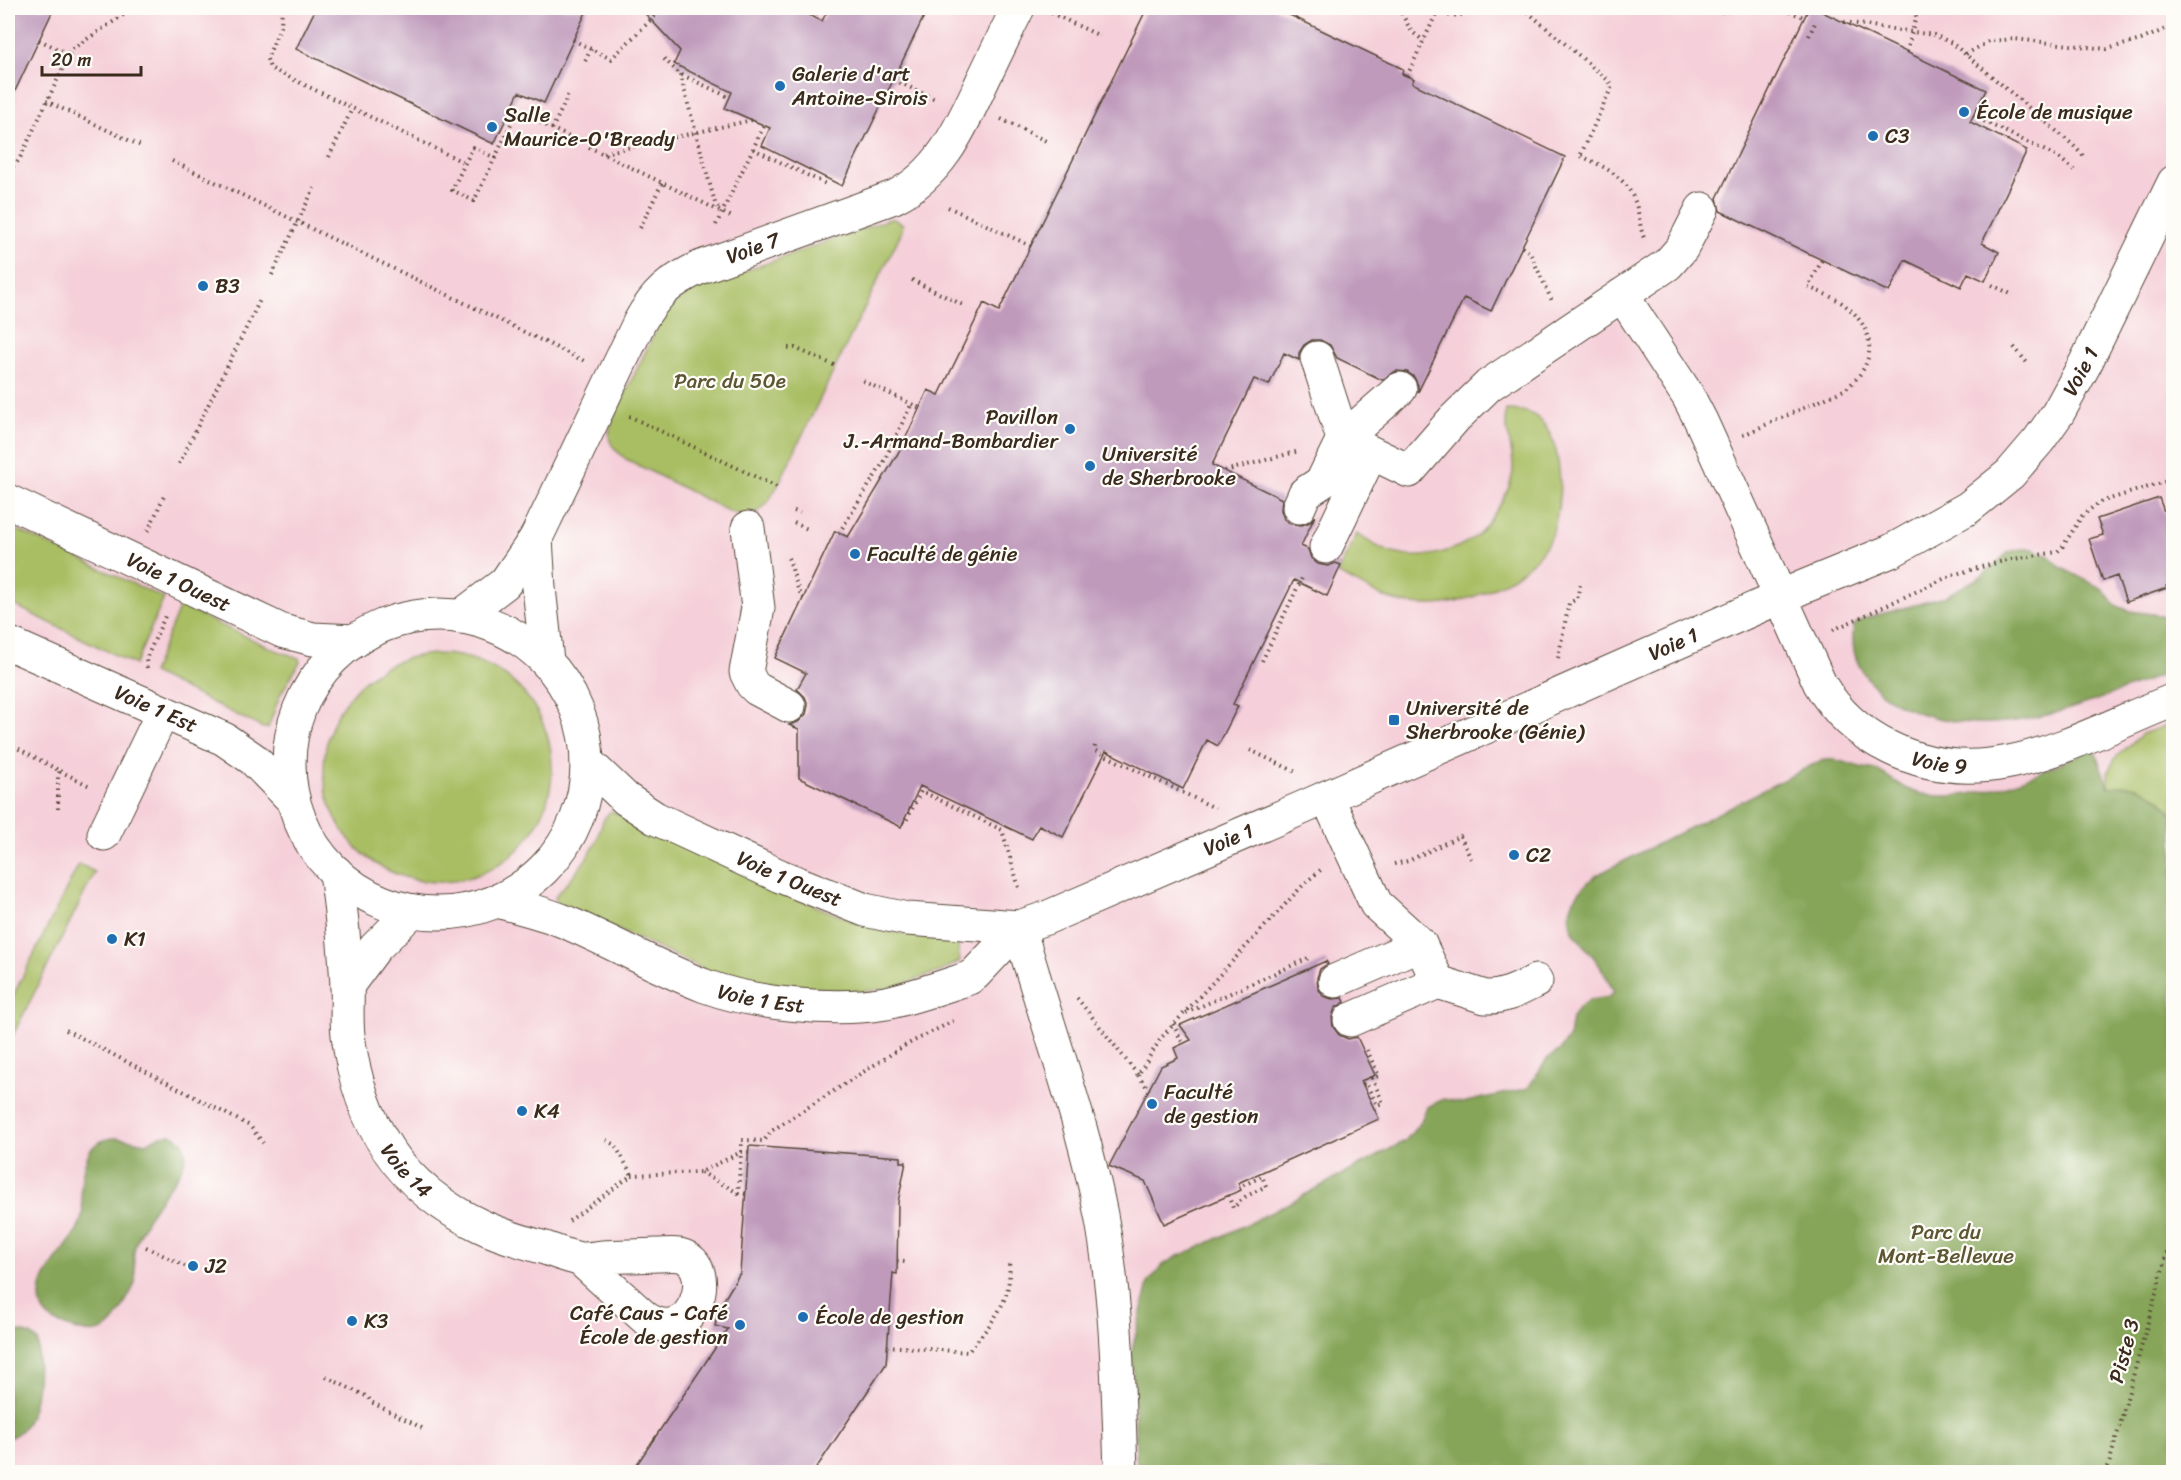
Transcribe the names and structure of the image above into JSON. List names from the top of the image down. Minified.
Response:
{"streets":{"lane":["Voie 7","Voie 1","Voie 1 Ouest","Voie 1 Est","Voie 9","Voie 14"],"path":["Piste 3"]},"crossings":[["Voie 1","Voie 1 Ouest"],["Voie 1","Voie 1 Est"],["Voie 1","Voie 9"],["Voie 1 Ouest","Voie 1 Est"]],"parks":["Parc du 50e","Parc du Mont-Bellevue"],"places":{"other":["Galerie d'art Antoine-Sirois","École de musique","Salle Maurice-O'Bready","C3","B3","Pavillon J.-Armand-Bombardier","Université de Sherbrooke","Faculté de génie","C2","K1","Faculté de gestion","K4","J2","École de gestion","K3","Café Caus - Café École de gestion"],"transit":["Université de Sherbrooke (Génie)"]},"scale_bar":"20 m"}
